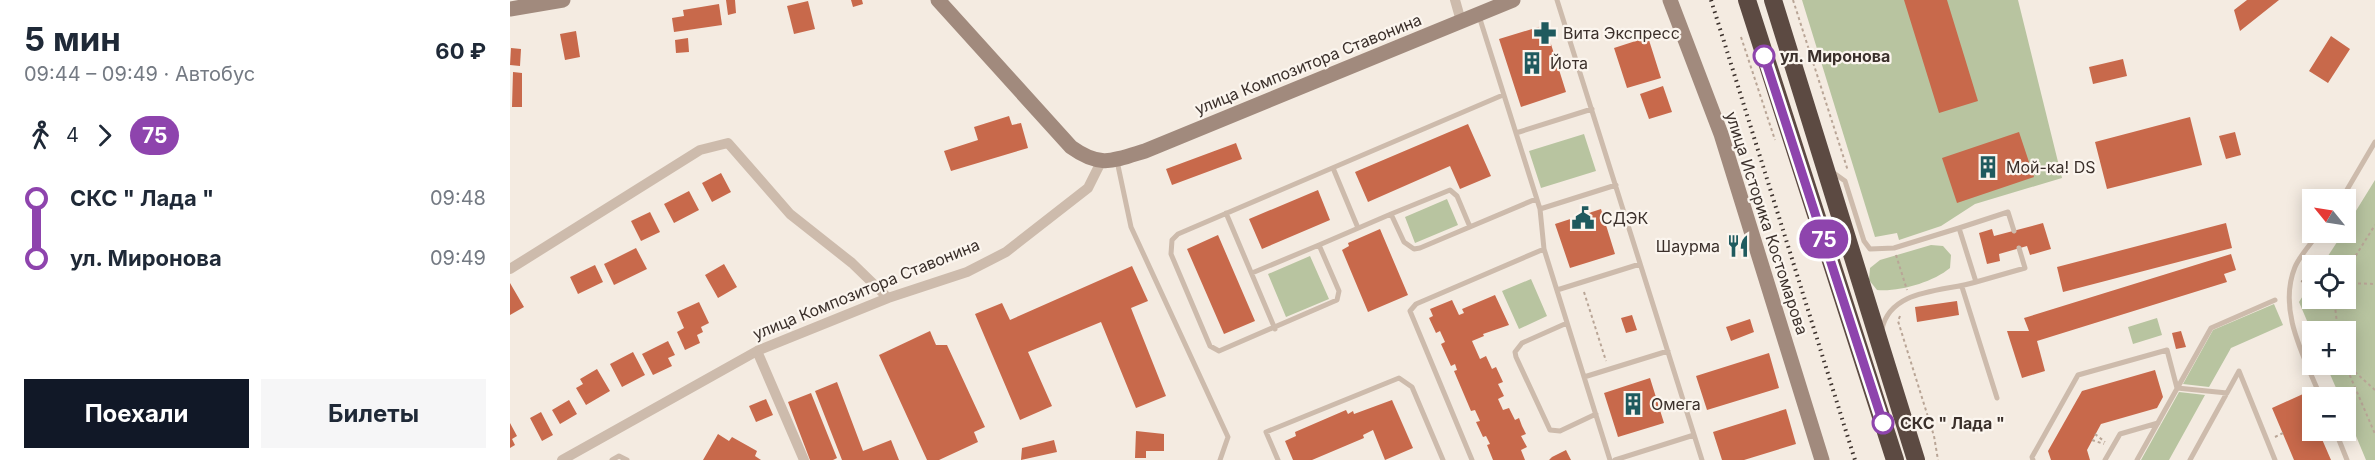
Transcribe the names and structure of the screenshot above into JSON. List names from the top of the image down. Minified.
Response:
{"streets":{"street":["улица Композитора Ставонина","улица Историка Костомарова"]},"places":{"pharmacy":["Вита Экспресс"],"other":["ул. Миронова","СКС \" Лада \""],"building":["Йота","Мой-ка! DS","Омега"],"public building":["СДЭК"],"restaurant":["Шаурма"]},"lines":["bus line 75"],"north":"top left","page":{"heading":["5 мин","09:44 – 09:49 · Автобус","60 ₽"],"on_map":"75","legs":["4","75"],"list":[{"name":"СКС \" Лада \"","value":"09:48"},{"name":"ул. Миронова","value":"09:49"}],"map_buttons":["+","−"],"buttons":["Поехали","Билеты"]}}
